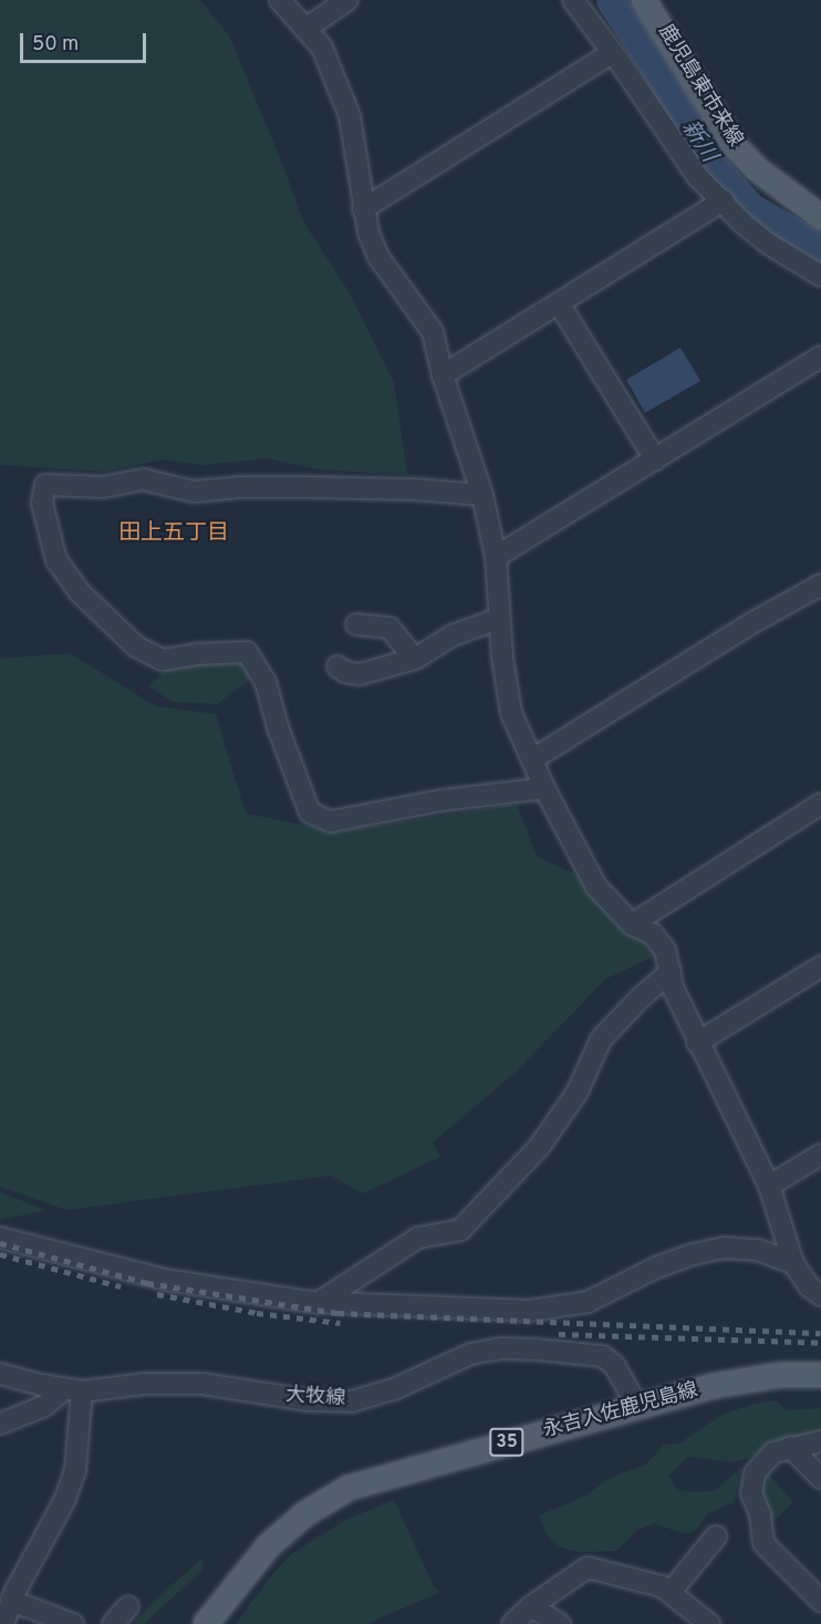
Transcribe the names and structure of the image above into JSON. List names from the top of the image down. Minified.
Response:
{"streets":{"main road":["鹿児島東市来線","永吉入佐鹿児島線","35"],"street":["大牧線"]},"crossings":[["大牧線","永吉入佐鹿児島線"]],"districts":["田上五丁目"],"water":["新川"],"scale_bar":"50 m"}
